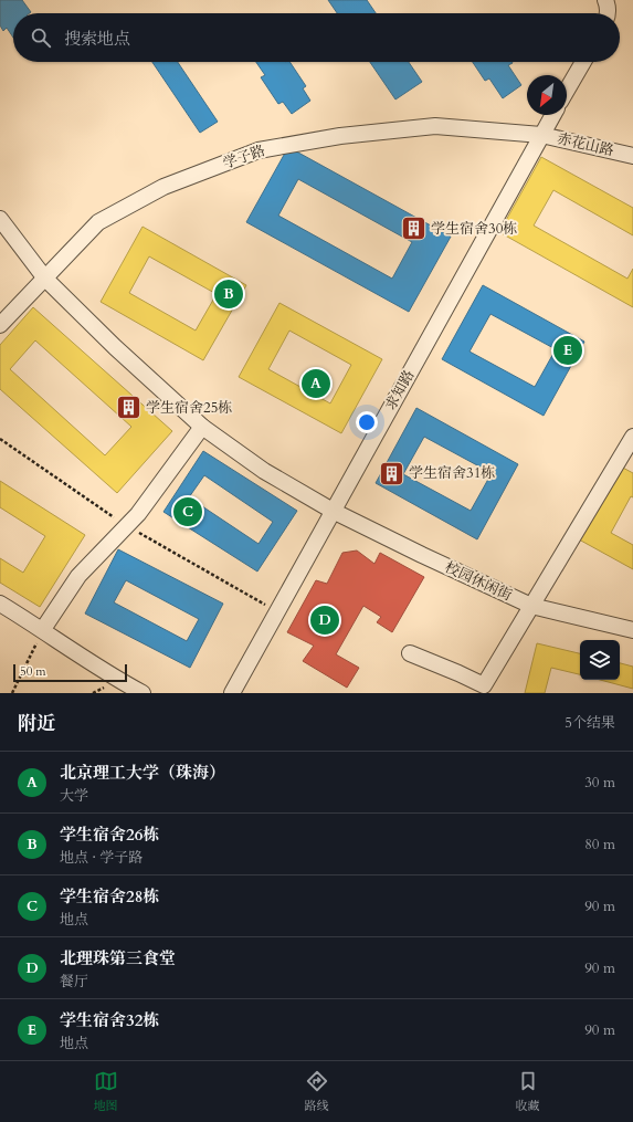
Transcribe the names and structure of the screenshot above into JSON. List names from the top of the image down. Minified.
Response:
{"streets":{"street":["赤花山路","学子路","求知路","校园休闲街"]},"crossings":[["赤花山路","学子路"],["赤花山路","求知路"],["学子路","求知路"],["学子路","校园休闲街"],["求知路","校园休闲街"]],"places":{"building":["学生宿舍30栋","学生宿舍25栋","学生宿舍31栋"]},"scale_bar":"50 m","north":"bottom left","page":{"search":"搜索地点","pins":["B","E","A","C","D"],"scale":"50 m","heading":["附近","5个结果"],"list":[{"mark":"A","name":"北京理工大学（珠海）","note":"大学","value":"30 m"},{"mark":"B","name":"学生宿舍26栋","note":"地点 · 学子路","value":"80 m"},{"mark":"C","name":"学生宿舍28栋","note":"地点","value":"90 m"},{"mark":"D","name":"北理珠第三食堂","note":"餐厅","value":"90 m"},{"mark":"E","name":"学生宿舍32栋","note":"地点","value":"90 m"}],"nav":["地图","路线","收藏"]}}
